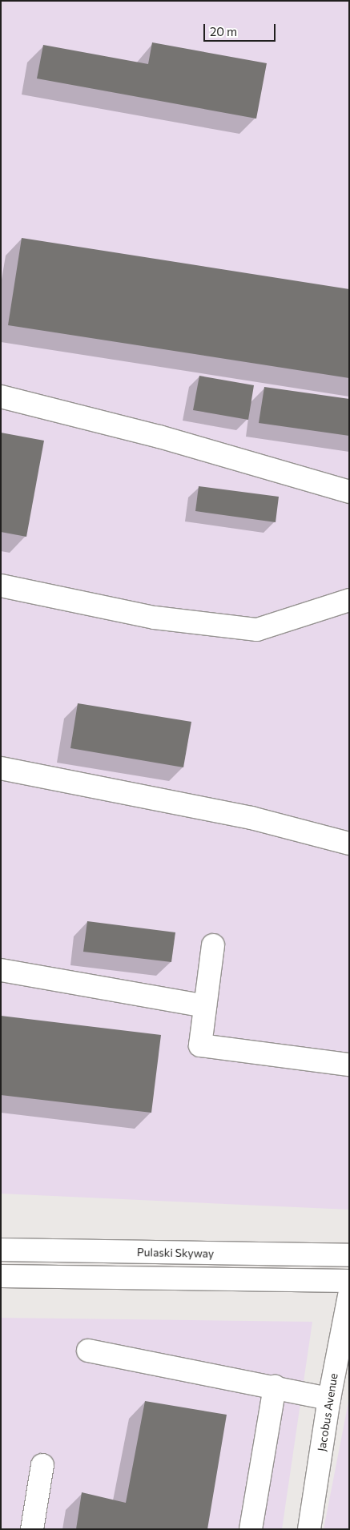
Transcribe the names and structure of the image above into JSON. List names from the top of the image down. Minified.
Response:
{"streets":{"main road":["Pulaski Skyway","Jacobus Avenue"]},"scale_bar":"20 m"}
